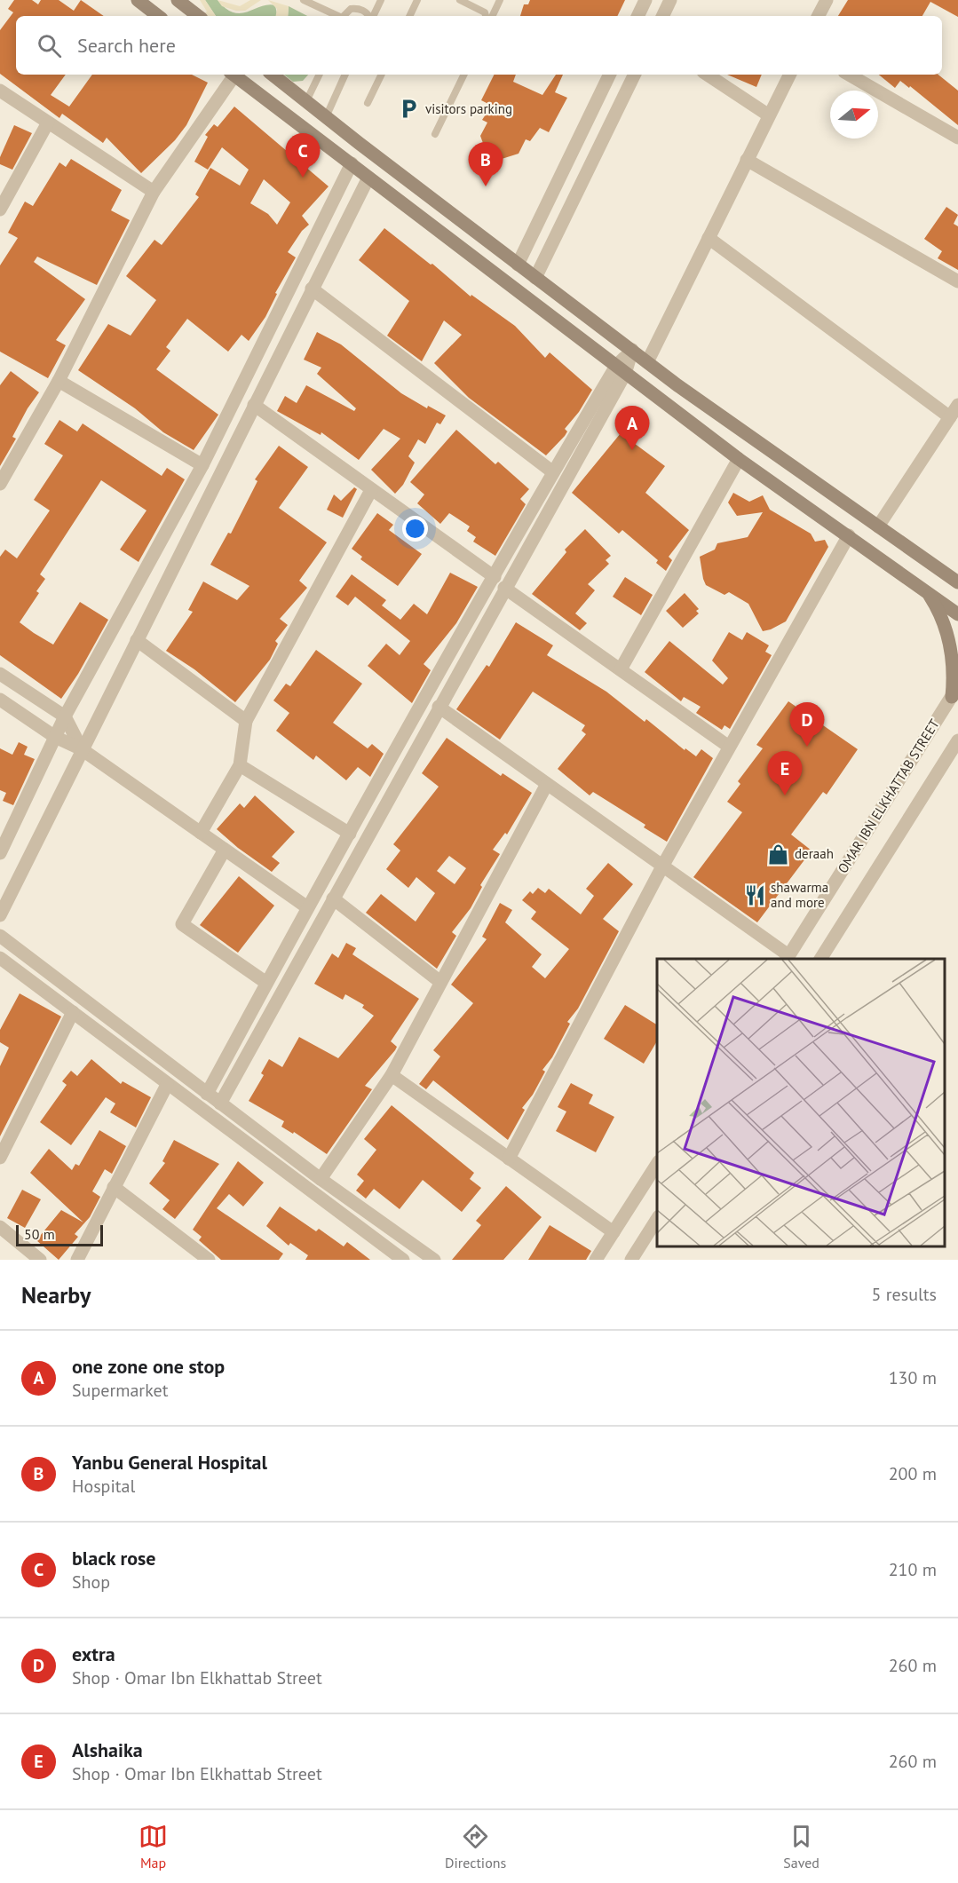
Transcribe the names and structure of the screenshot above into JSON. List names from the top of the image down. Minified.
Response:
{"streets":{"street":["OMAR IBN ELKHATTAB STREET"]},"places":{"parking":["visitors parking"],"shop":["deraah"],"restaurant":["shawarma and more"]},"scale_bar":"50 m","north":"right","page":{"search":"Search here","pins":["C","B","A","D","E"],"scale":"50 m","heading":["Nearby","5 results"],"list":[{"mark":"A","name":"one zone one stop","note":"Supermarket","value":"130 m"},{"mark":"B","name":"Yanbu General Hospital","note":"Hospital","value":"200 m"},{"mark":"C","name":"black rose","note":"Shop","value":"210 m"},{"mark":"D","name":"extra","note":"Shop · Omar Ibn Elkhattab Street","value":"260 m"},{"mark":"E","name":"Alshaika","note":"Shop · Omar Ibn Elkhattab Street","value":"260 m"}],"nav":["Map","Directions","Saved"]}}
